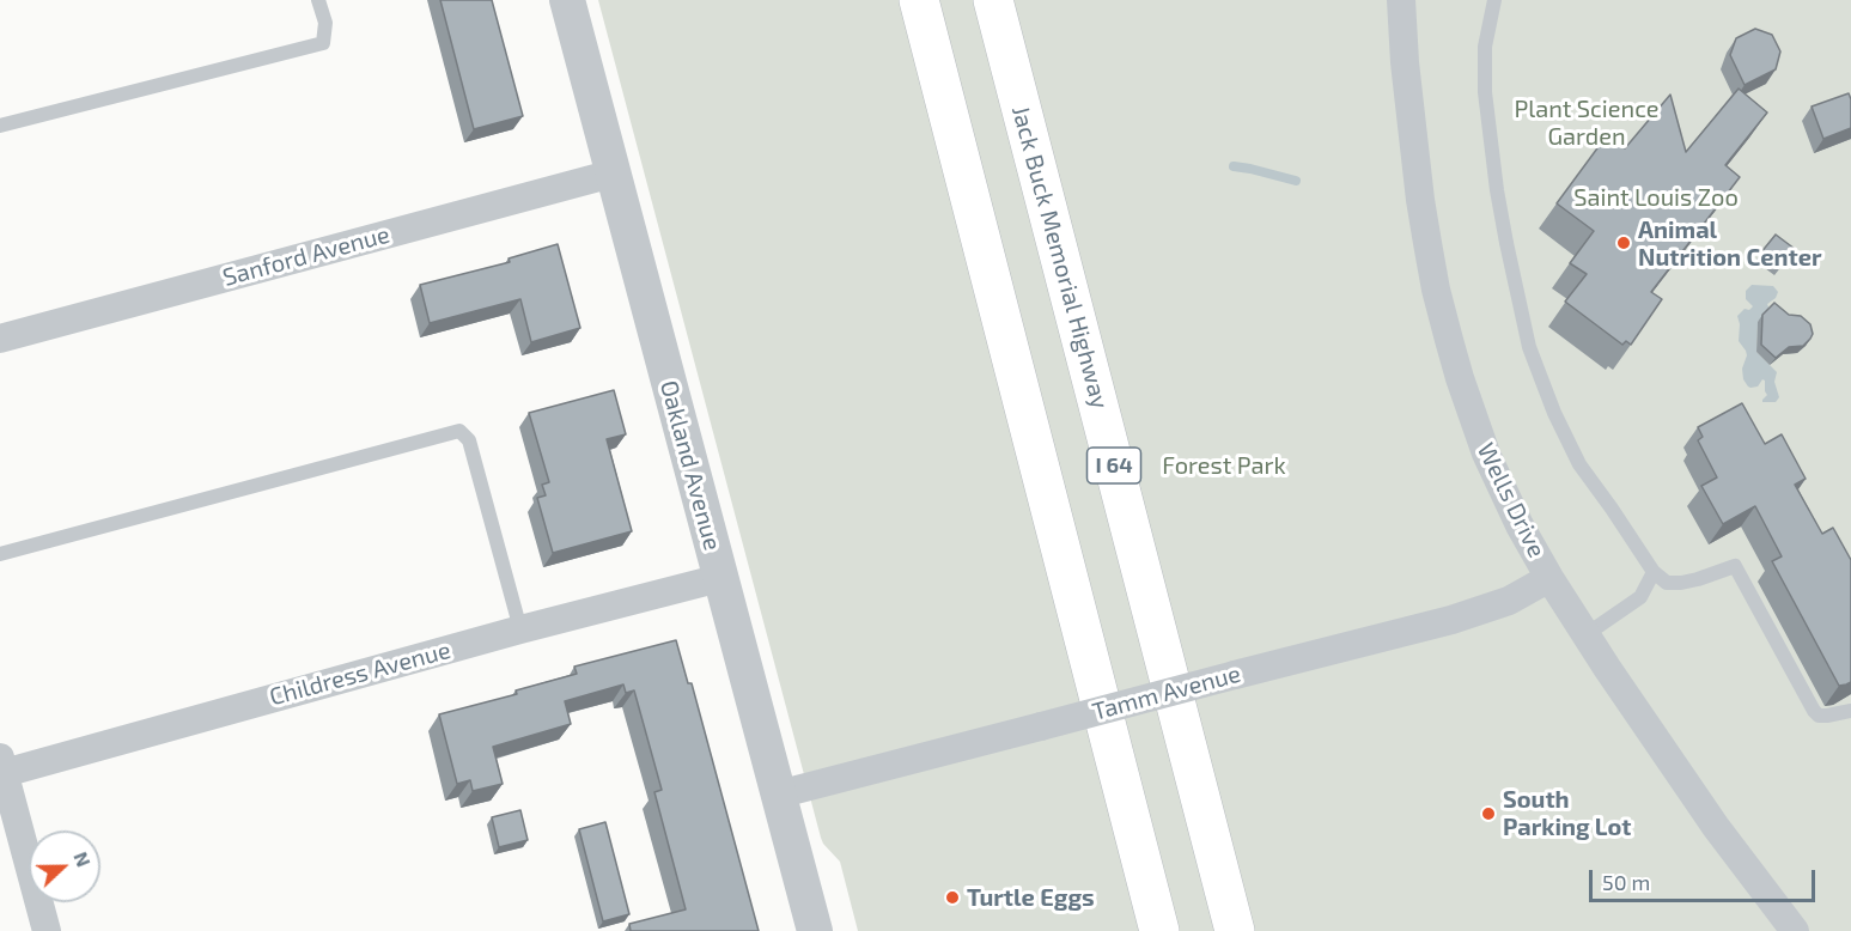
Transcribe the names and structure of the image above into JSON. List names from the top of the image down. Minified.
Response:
{"streets":{"highway":["Jack Buck Memorial Highway","I 64"],"street":["Sanford Avenue","Oakland Avenue","Wells Drive","Childress Avenue","Tamm Avenue"]},"crossings":[["Sanford Avenue","Oakland Avenue"],["Oakland Avenue","Childress Avenue"],["Oakland Avenue","Tamm Avenue"],["Wells Drive","Tamm Avenue"]],"parks":["Plant Science Garden","Saint Louis Zoo","Forest Park"],"places":["Animal Nutrition Center","South Parking Lot","Turtle Eggs"],"scale_bar":"50 m","north":"right"}
